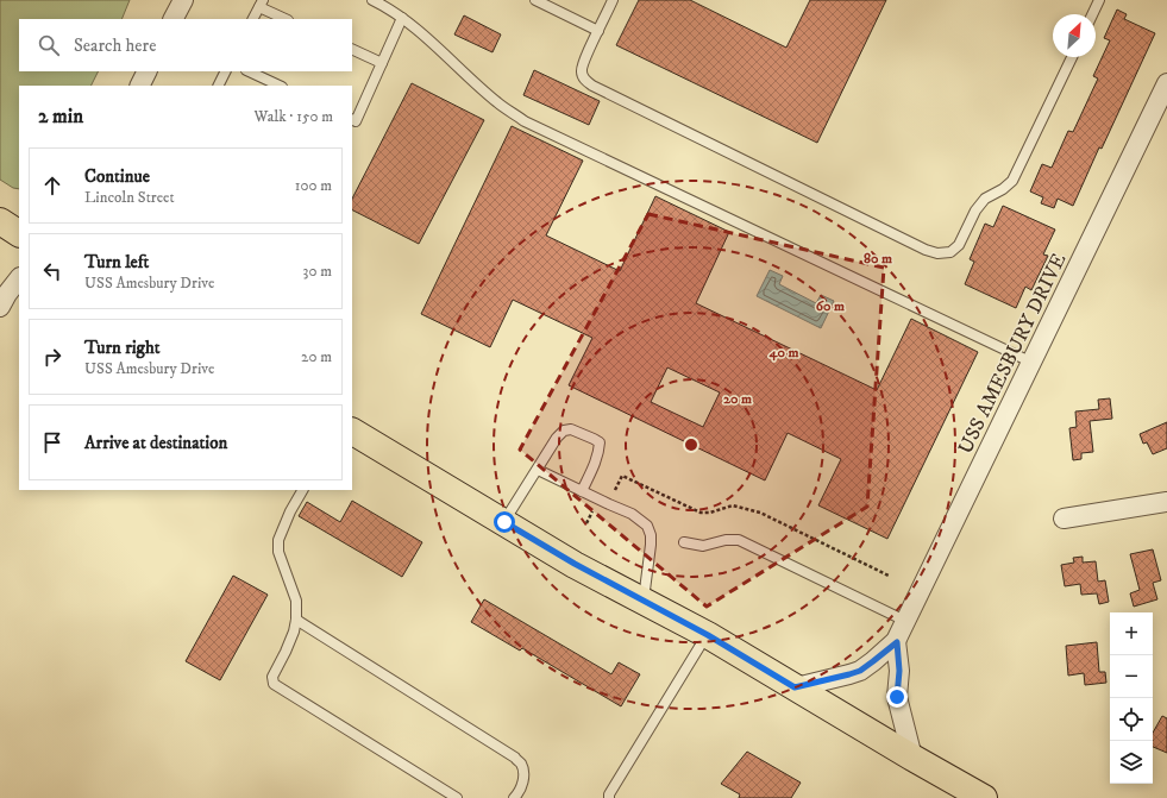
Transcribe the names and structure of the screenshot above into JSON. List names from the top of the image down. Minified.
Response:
{"streets":{"street":["USS AMESBURY DRIVE"]},"north":"top right","page":{"search":"Search here","heading":["2 min","Walk · 150 m"],"list":[["Continue","Lincoln Street","100 m"],["Turn left","USS Amesbury Drive","30 m"],["Turn right","USS Amesbury Drive","20 m"],"Arrive at destination"],"map_buttons":["+","−"]},"rings":["80 m","60 m","40 m","20 m"]}
